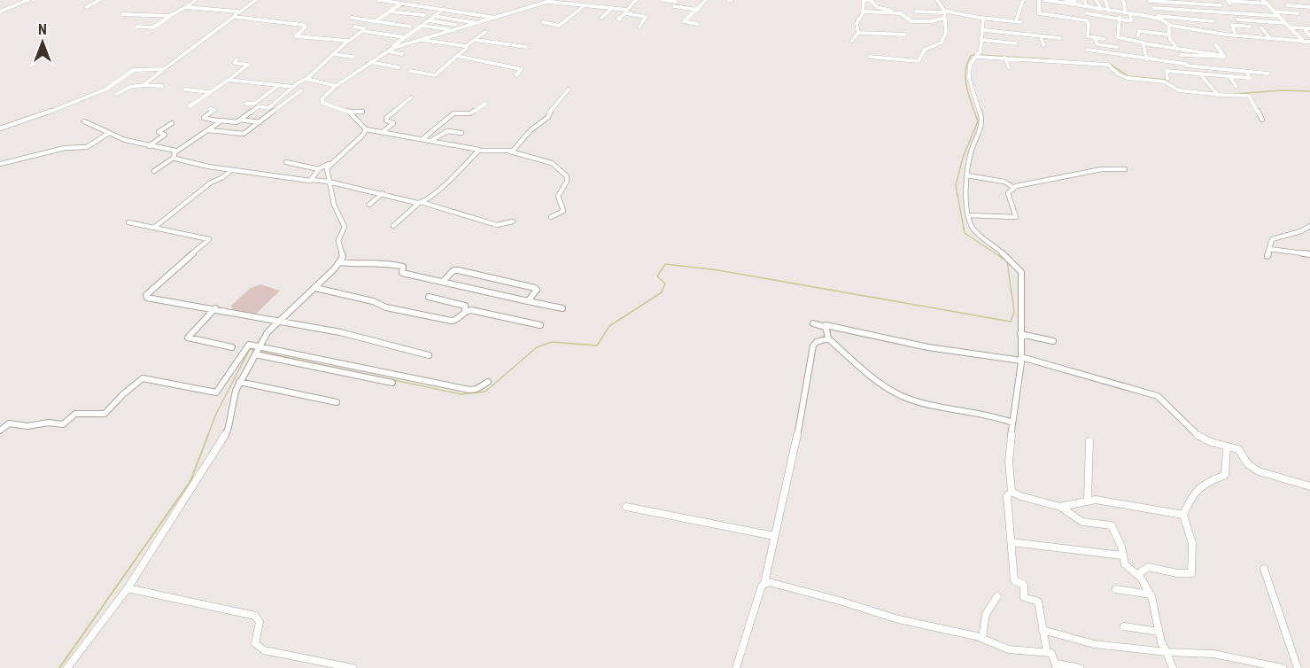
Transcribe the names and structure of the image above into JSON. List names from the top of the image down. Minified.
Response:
{"north":"top"}
